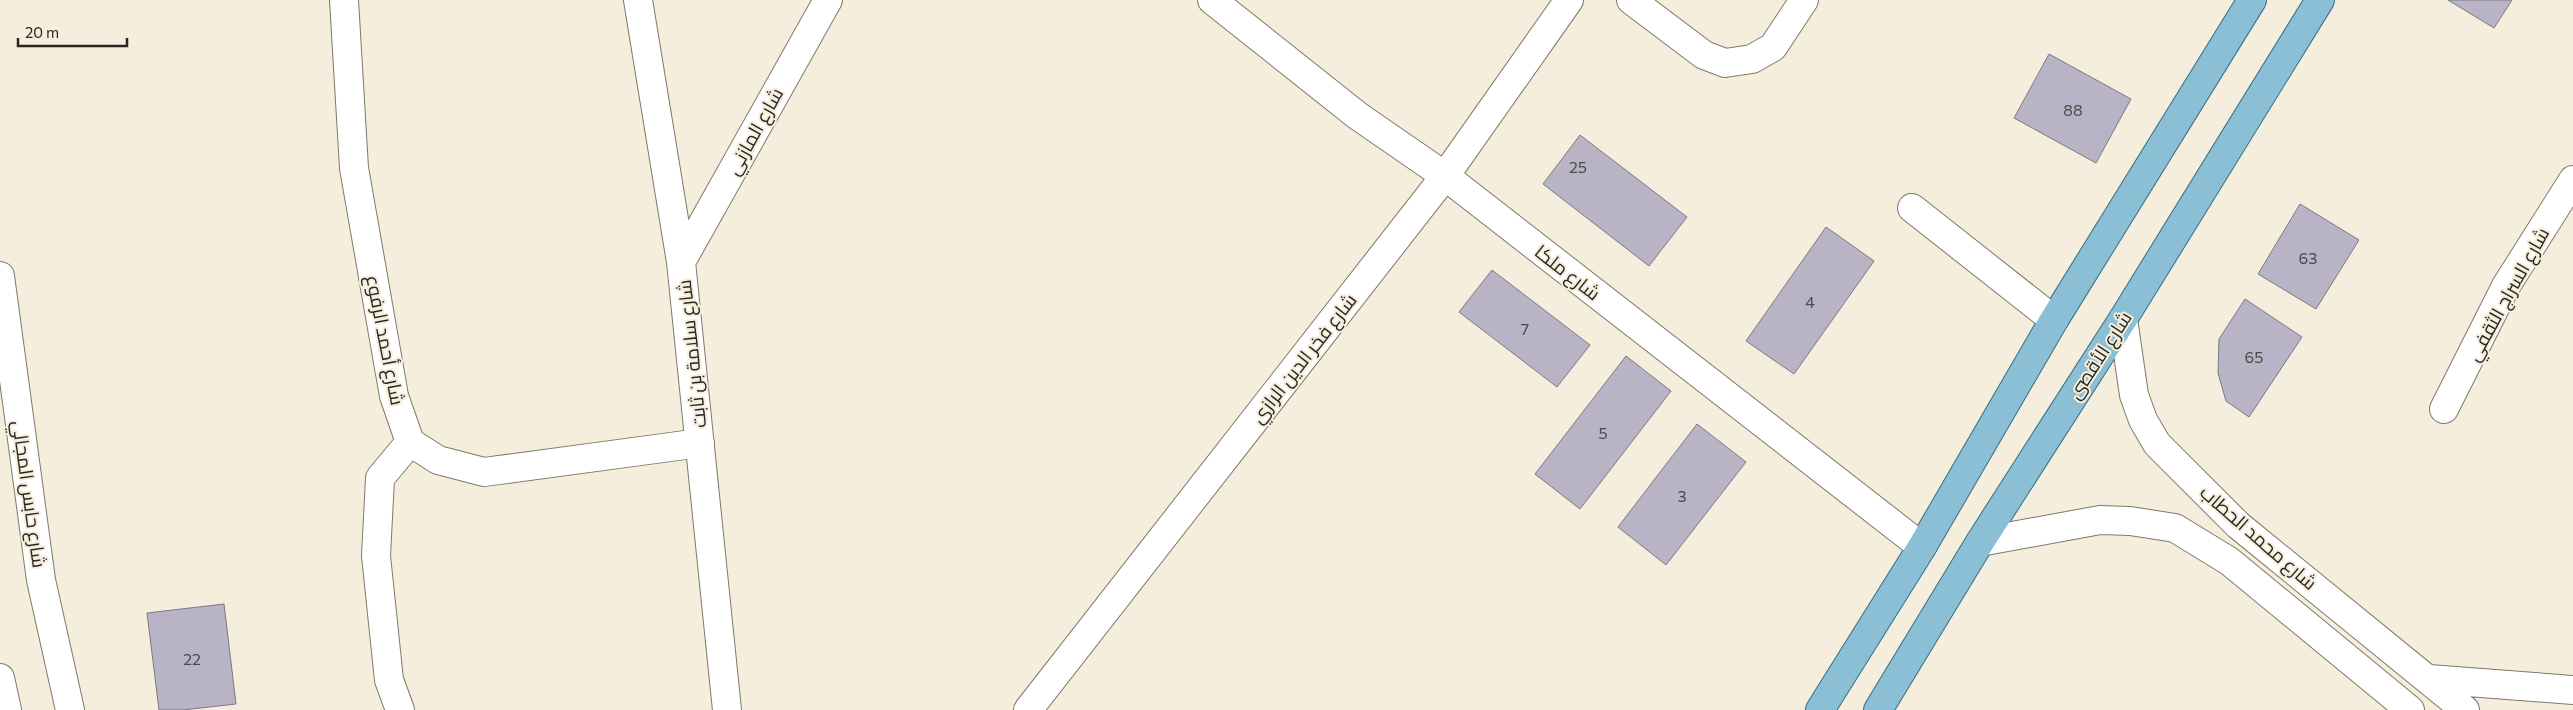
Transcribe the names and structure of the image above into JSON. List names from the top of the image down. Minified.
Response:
{"streets":{"main road":["شارع الأقصى"],"street":["شارع المازني","شارع ملكا","شارع السراج الثقفي","شارع أحمد الرفوع","شارع سلامة بن ثابت","شارع فخر الدين الرازي","شارع حابس المجالي","شارع محمد الحطاب"]},"crossings":[["شارع المازني","شارع سلامة بن ثابت"],["شارع ملكا","شارع فخر الدين الرازي"],["شارع الأقصى","شارع محمد الحطاب"]],"house_numbers":["88","25","63","4","7","65","5","3","22"],"scale_bar":"20 m"}
